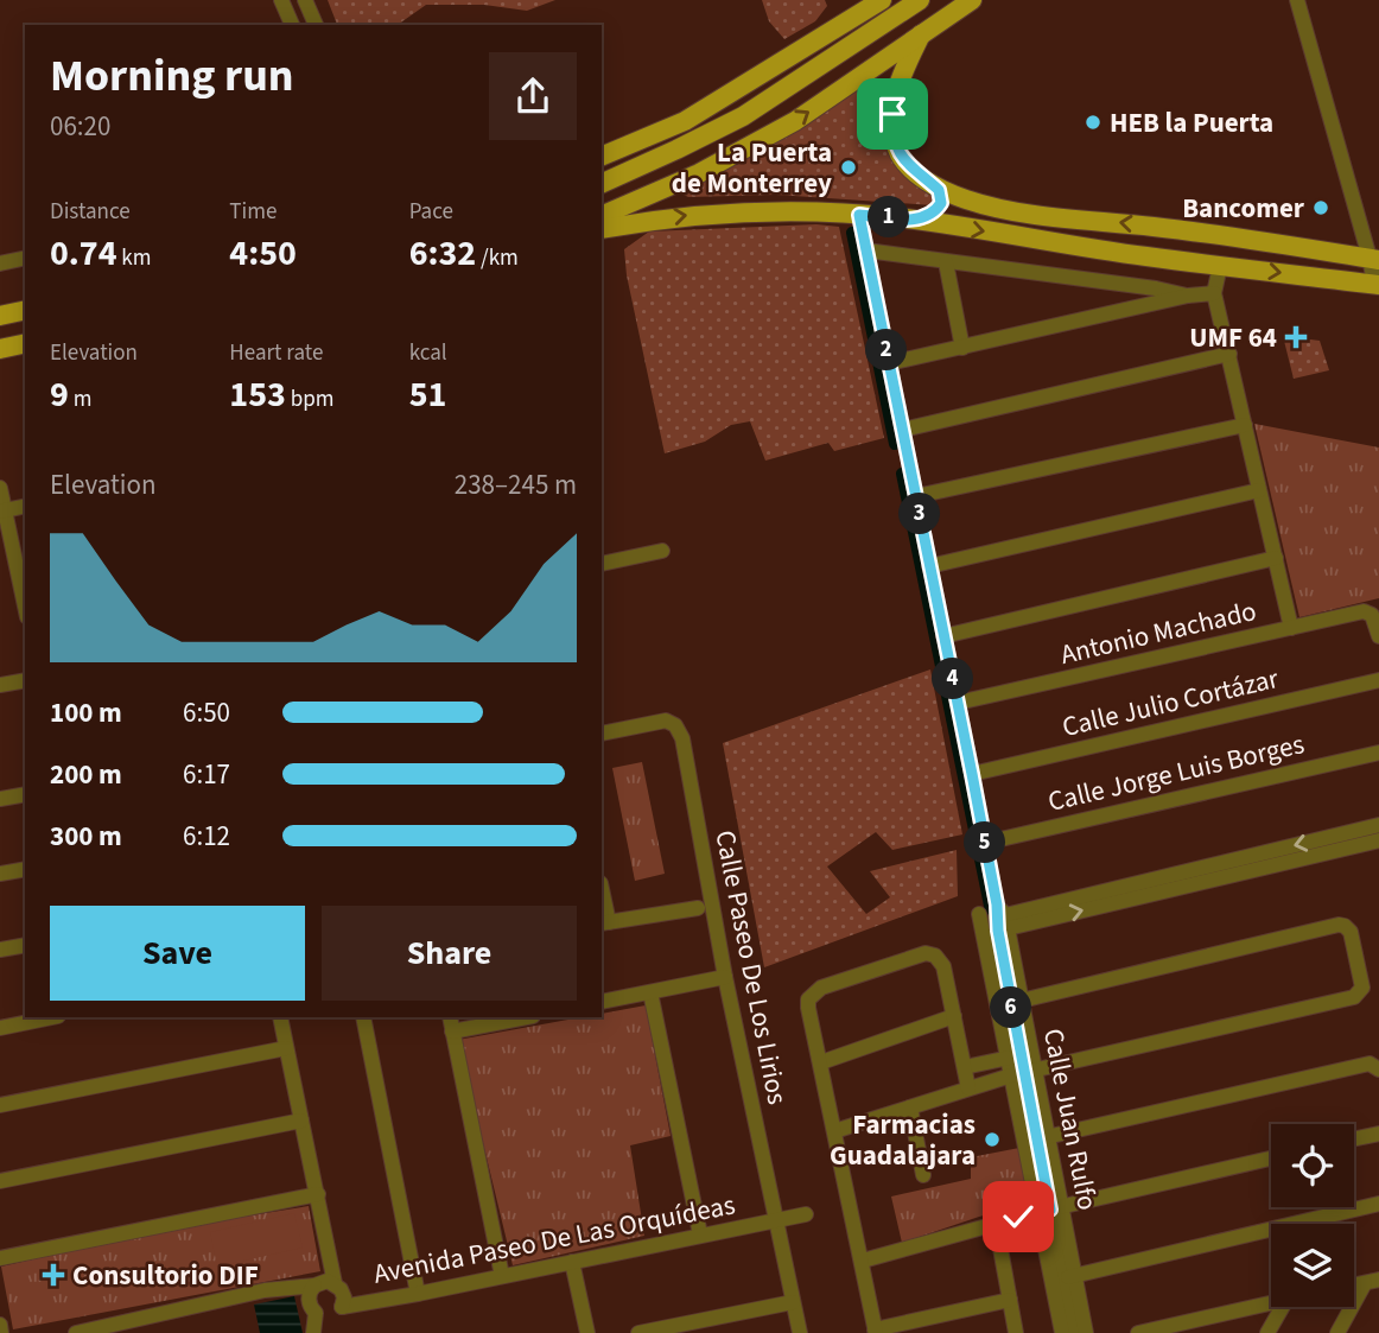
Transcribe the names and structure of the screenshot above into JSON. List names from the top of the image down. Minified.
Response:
{"streets":{"street":["Antonio Machado","Calle Julio Cortázar","Calle Jorge Luis Borges","Calle Paseo De Los Lirios","Calle Juan Rulfo","Avenida Paseo De Las Orquídeas"]},"crossings":[["Antonio Machado","Calle Juan Rulfo"],["Calle Julio Cortázar","Calle Juan Rulfo"],["Calle Jorge Luis Borges","Calle Juan Rulfo"],["Calle Paseo De Los Lirios","Avenida Paseo De Las Orquídeas"]],"places":{"other":["HEB la Puerta","La Puerta de Monterrey","Bancomer","Farmacias Guadalajara"],"health":["UMF 64","Consultorio DIF"]},"page":{"heading":["Morning run","06:20"],"stats":[["Distance","0.74 km"],["Time","4:50"],["Pace","6:32 /km"],["Elevation","9 m"],["Heart rate","153 bpm"],["kcal","51"]],"pins":["1","2","3","4","5","6"],"chart":["Elevation","238–245 m"],"list":[{"name":"100 m","note":"6:50"},{"name":"200 m","note":"6:17"},{"name":"300 m","note":"6:12"}],"buttons":["Save","Share"]}}
